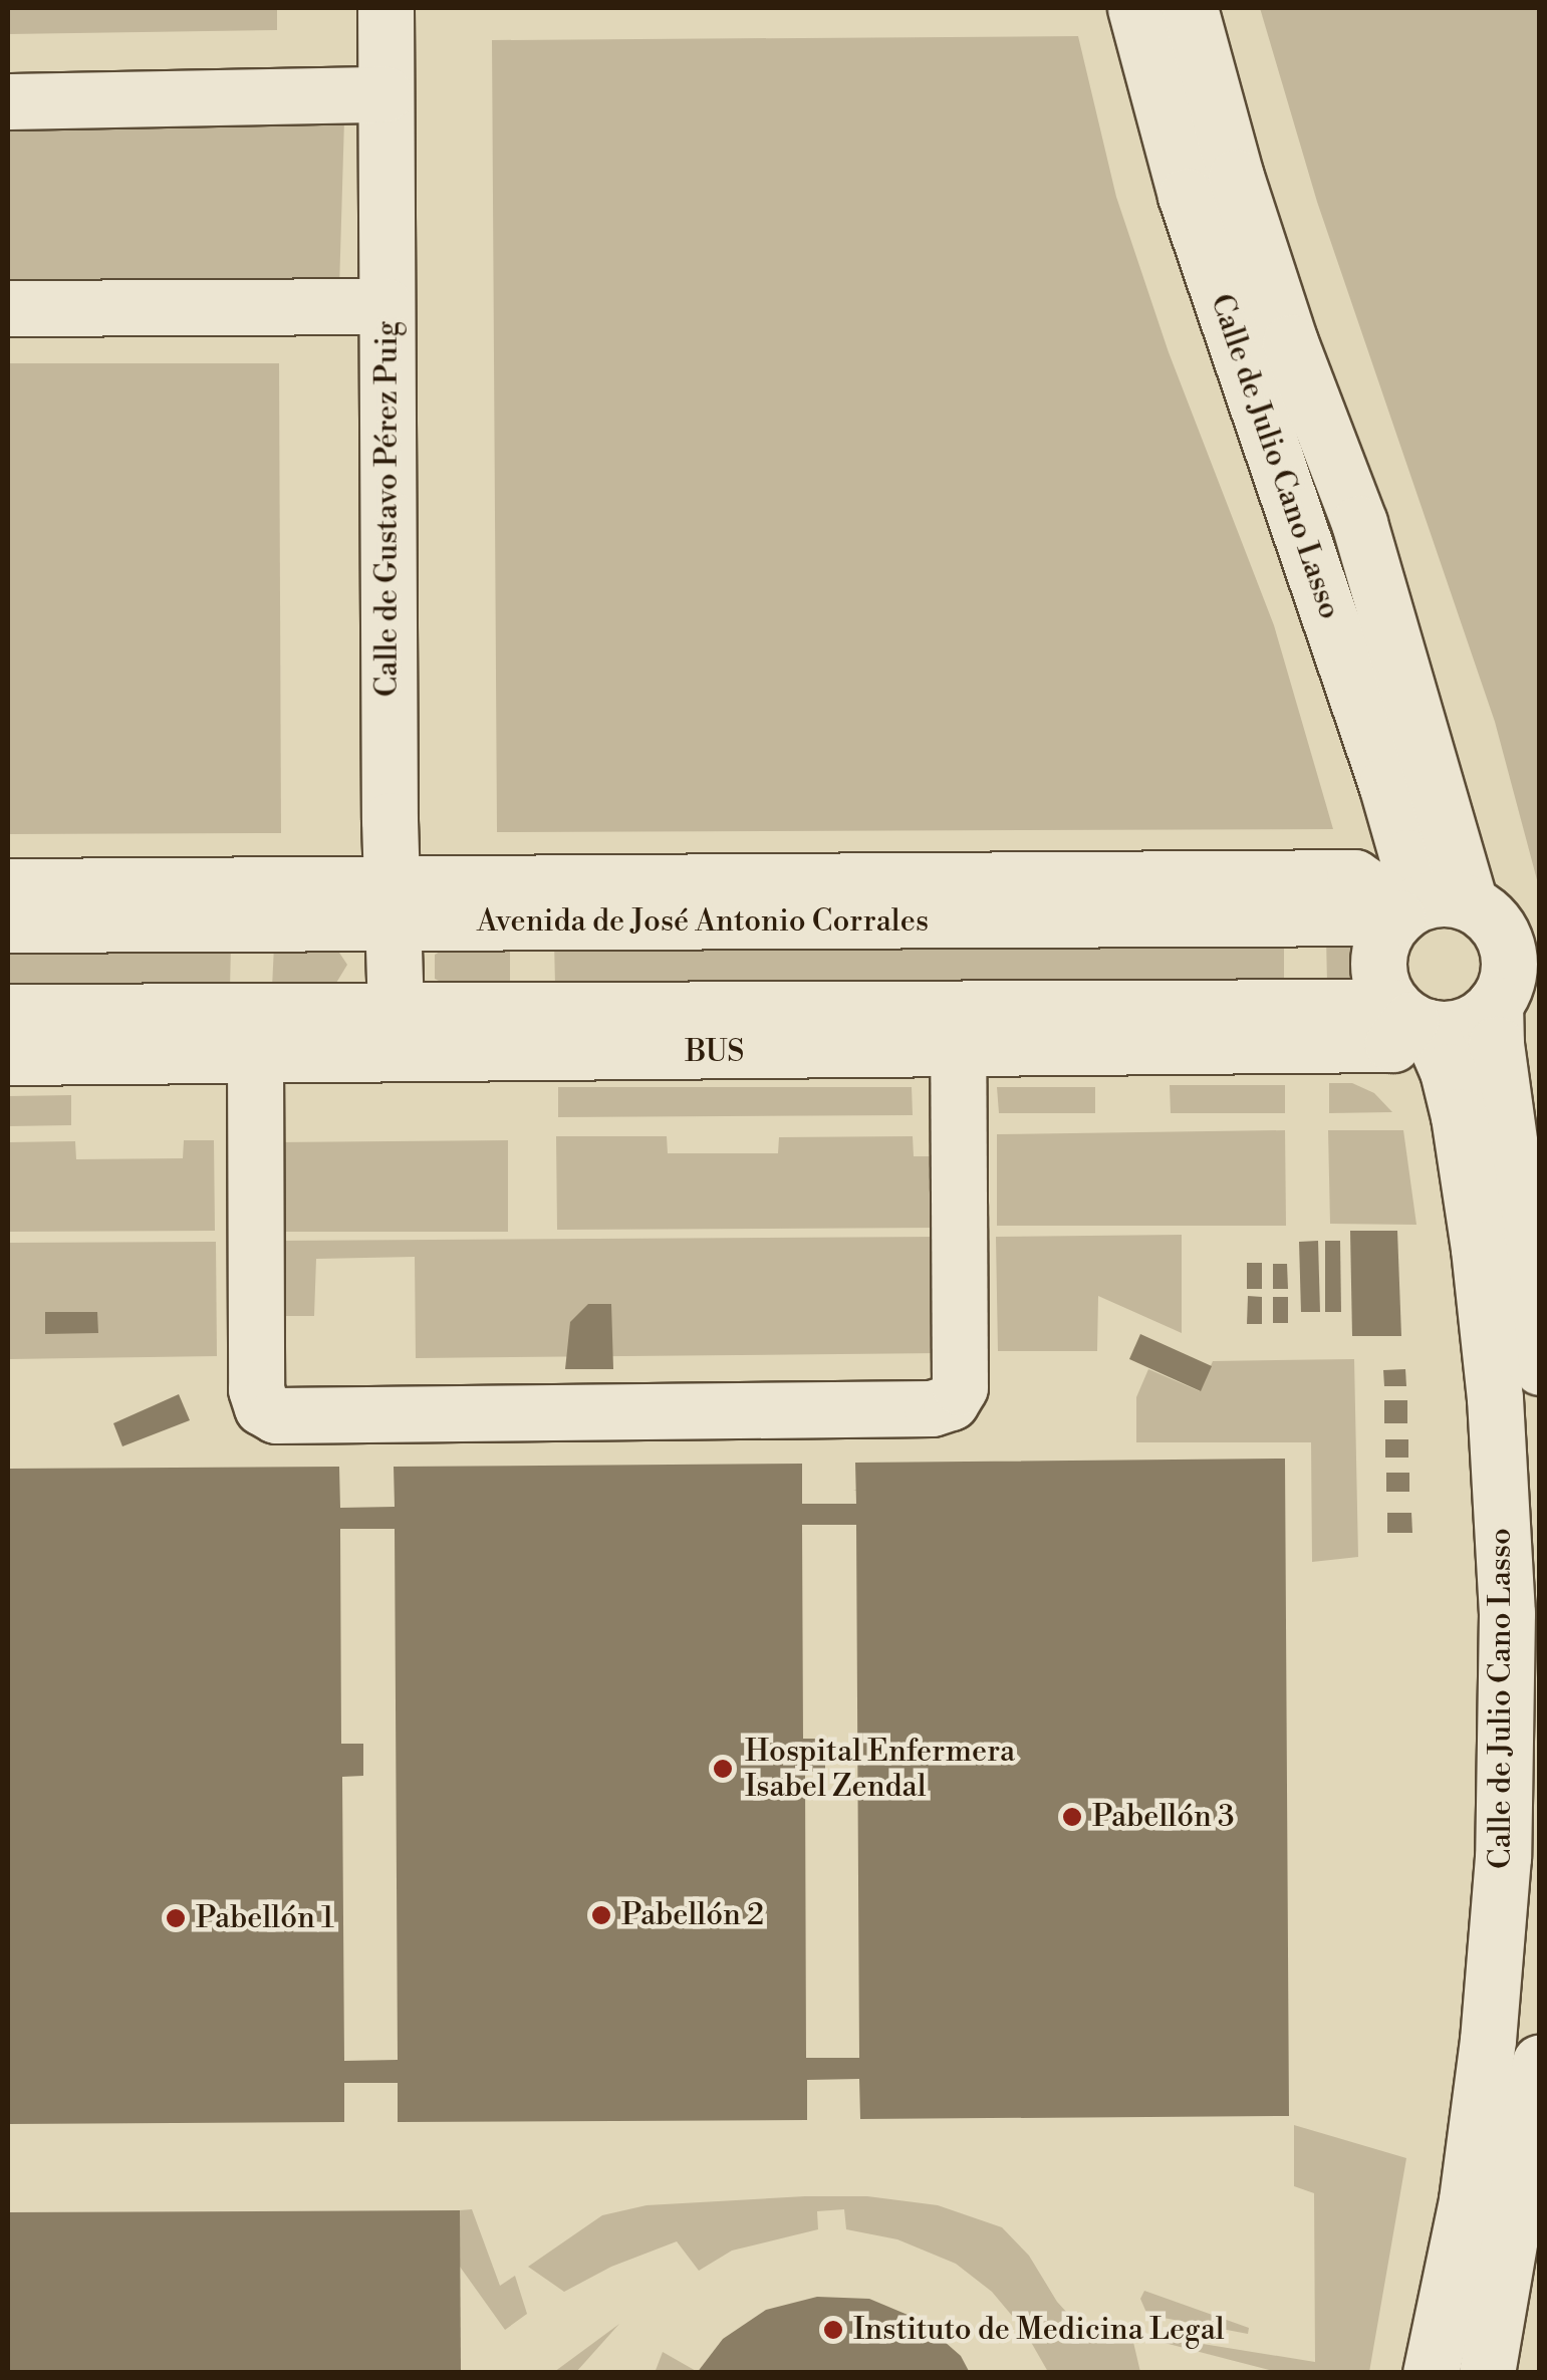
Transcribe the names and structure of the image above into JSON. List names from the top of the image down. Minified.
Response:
{"streets":{"street":["Calle de Julio Cano Lasso","Calle de Gustavo Pérez Puig","Avenida de José Antonio Corrales","BUS"]},"crossings":[["Calle de Julio Cano Lasso","Avenida de José Antonio Corrales"],["Calle de Julio Cano Lasso","BUS"],["Calle de Gustavo Pérez Puig","Avenida de José Antonio Corrales"],["Avenida de José Antonio Corrales","BUS"]],"places":["Hospital Enfermera Isabel Zendal","Pabellón 3","Pabellón 2","Pabellón 1","Instituto de Medicina Legal"]}
